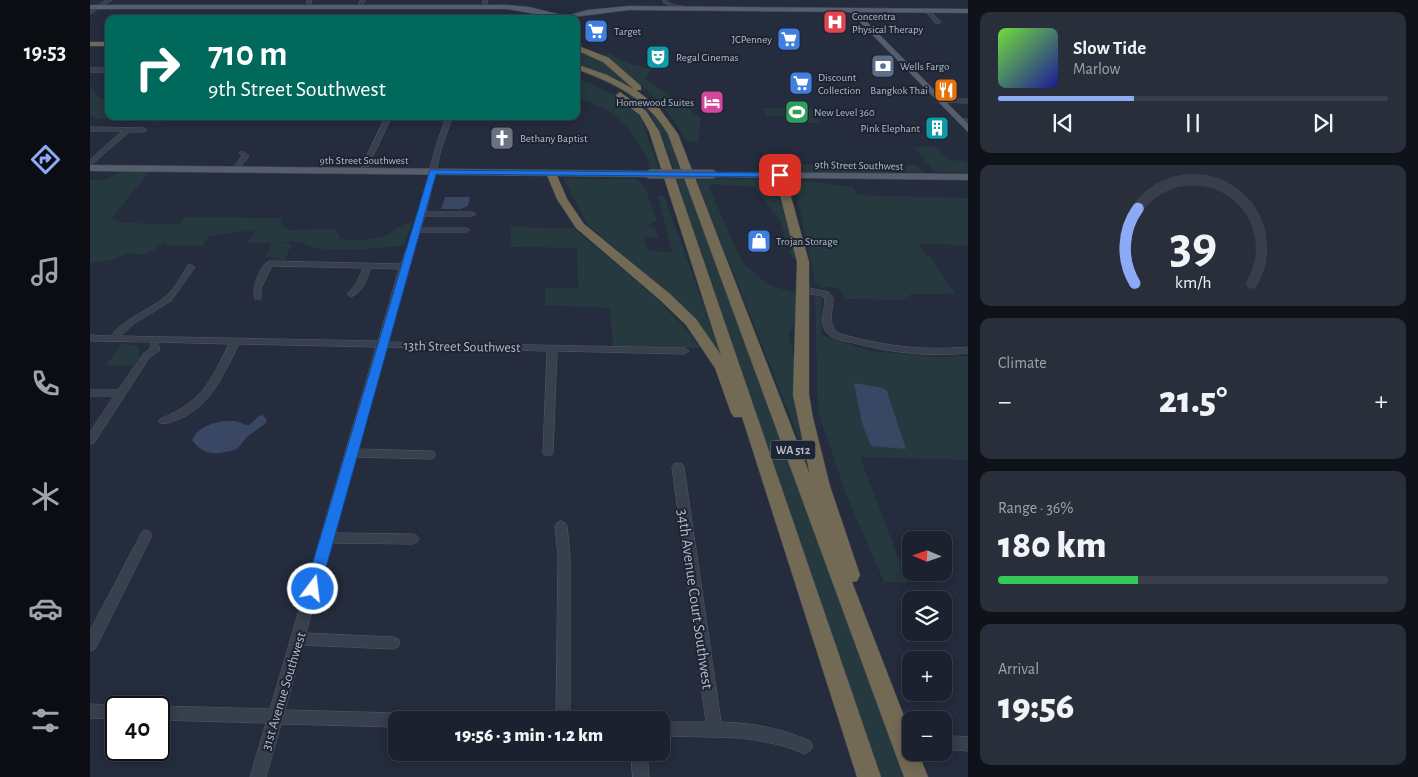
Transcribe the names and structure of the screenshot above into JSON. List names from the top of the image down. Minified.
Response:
{"streets":{"highway":["WA 512"],"main road":["9th Street Southwest"],"street":["13th Street Southwest","34th Avenue Court Southwest","31st Avenue Southwest"]},"crossings":[["9th Street Southwest","31st Avenue Southwest"],["13th Street Southwest","31st Avenue Southwest"]],"places":{"hospital":["Concentra Physical Therapy"],"supermarket":["Target","JCPenney","Discount Collection"],"theatre":["Regal Cinemas"],"bank":["Wells Fargo"],"restaurant":["Bangkok Thai"],"hotel":["Homewood Suites"],"sports":["New Level 360"],"building":["Pink Elephant"],"church":["Bethany Baptist"],"shop":["Trojan Storage"]},"north":"left","page":{"tabs":"19:53","turn":["710 m","9th Street Southwest"],"song":["Slow Tide","Marlow"],"tile":["Climate",["Range · 36%","180 km"],["Arrival","19:56"]],"heat":["−","21.5°","+"],"map_buttons":["+","−"],"limit":"40","trip":"19:56 · 3 min · 1.2 km","gauge":["39","km/h"]}}
